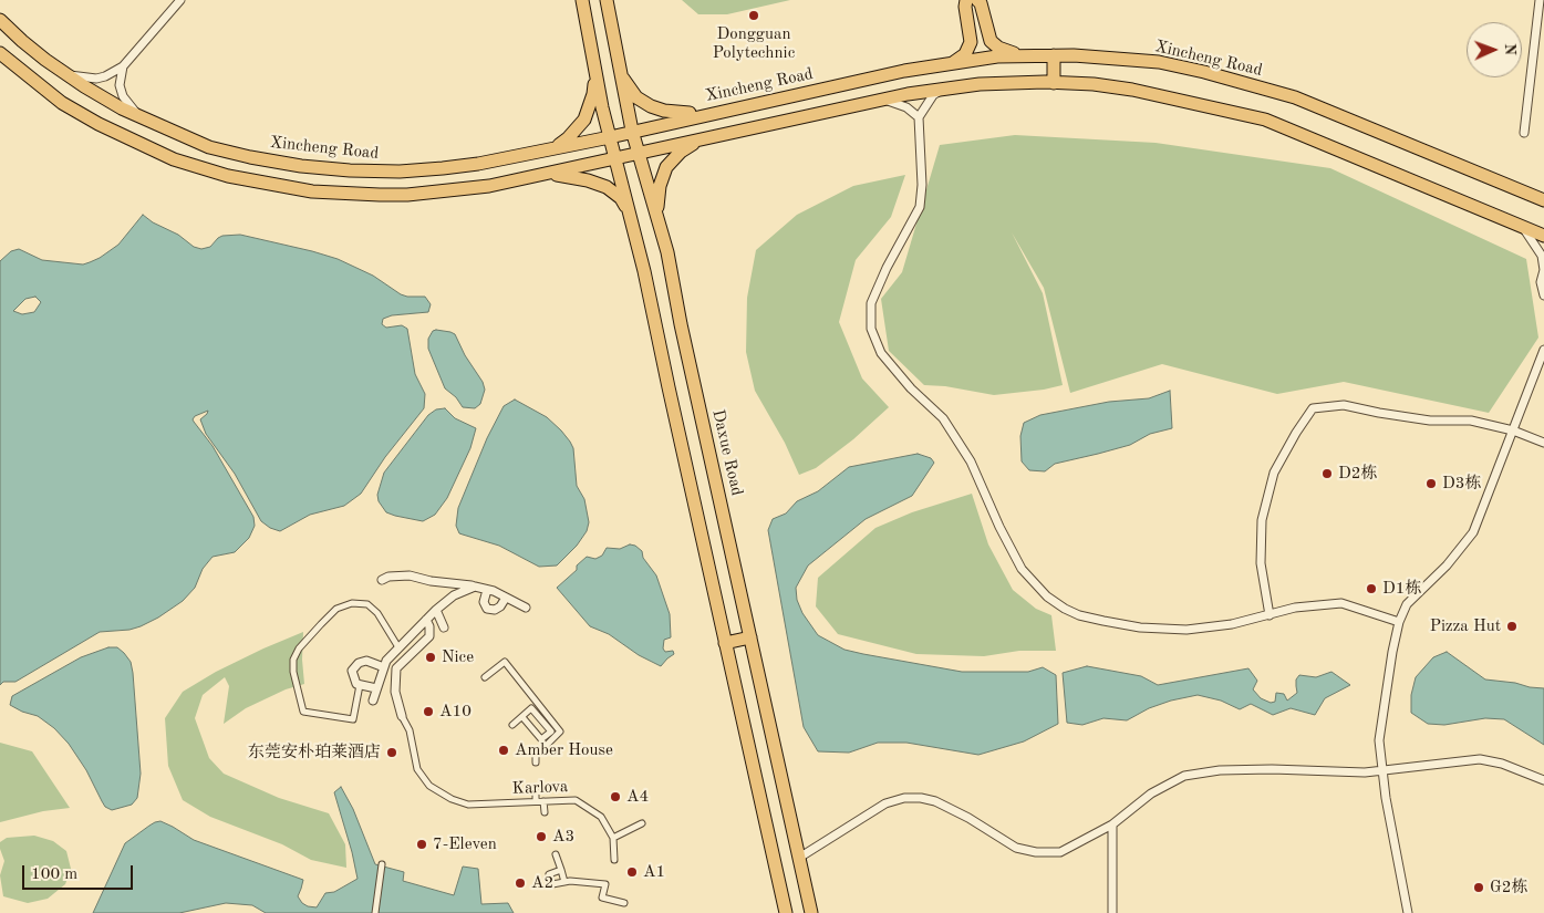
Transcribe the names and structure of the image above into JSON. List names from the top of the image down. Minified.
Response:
{"streets":{"main road":["Xincheng Road","Daxue Road"],"street":["Karlova"]},"crossings":[["Xincheng Road","Daxue Road"]],"places":["Dongguan Polytechnic","D2栋","D3栋","D1栋","Pizza Hut","Nice","A10","Amber House","东莞安朴珀莱酒店","A4","A3","7-Eleven","A1","A2","G2栋"],"scale_bar":"100 m","north":"right"}
